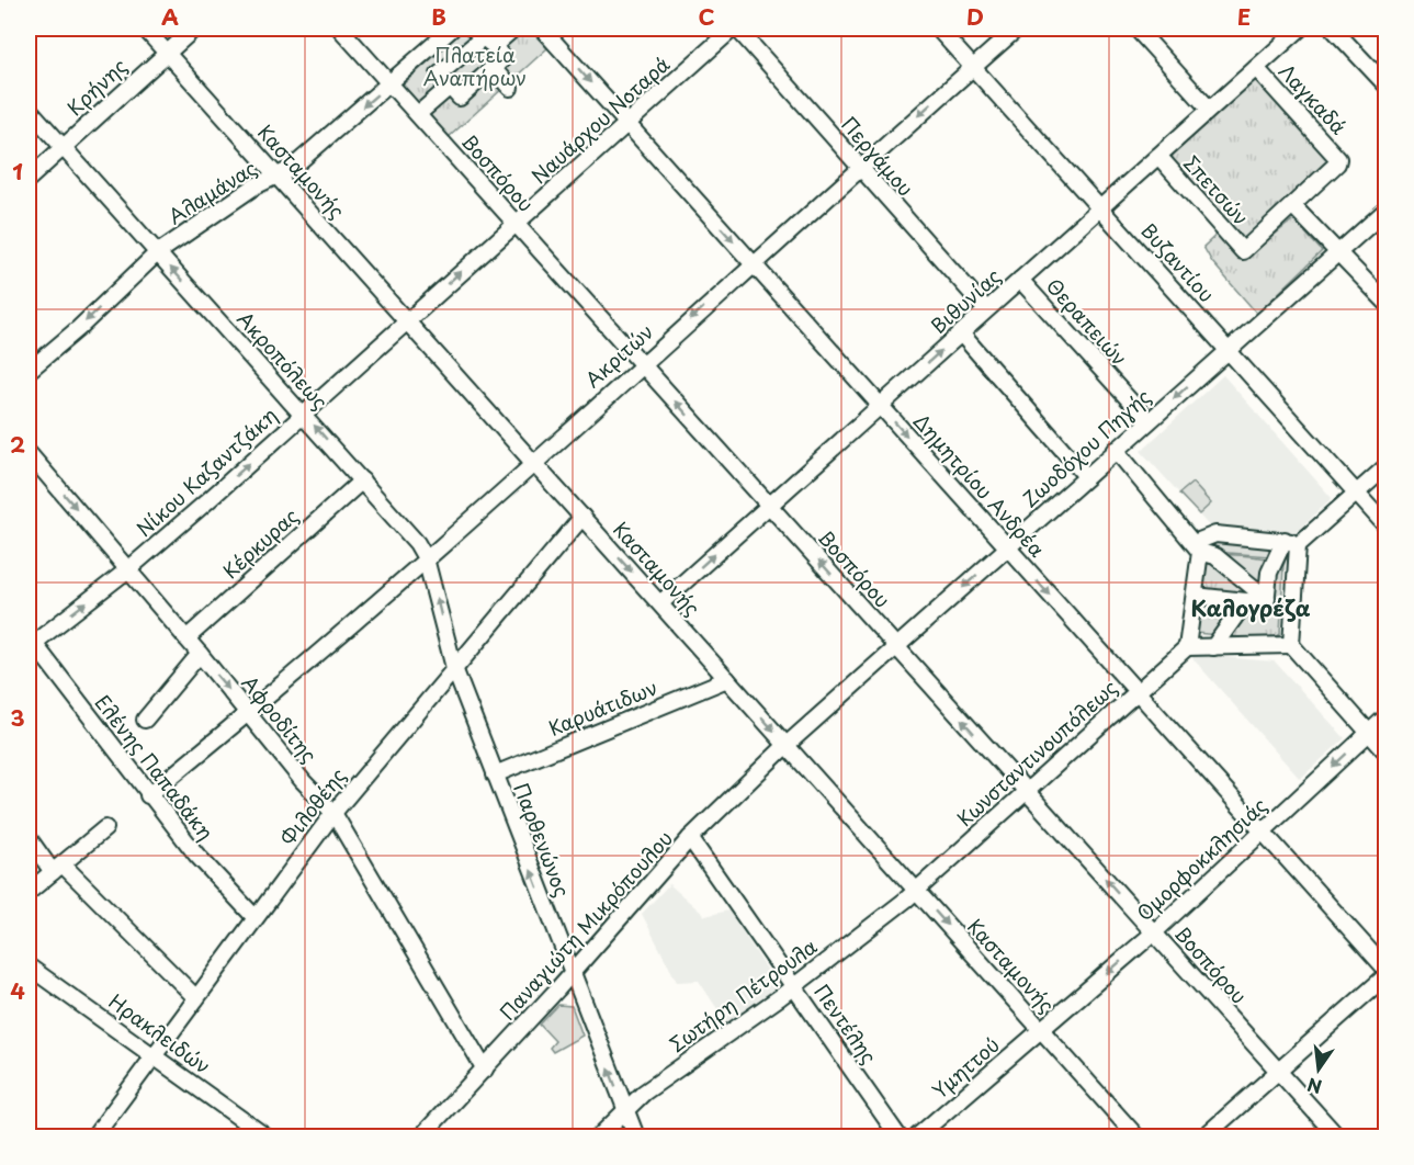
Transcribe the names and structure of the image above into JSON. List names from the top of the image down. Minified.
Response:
{"streets":{"street":["Κρήνης","Λαγκαδά","Ναυάρχου Νοταρά","Περγάμου","Κασταμονής","Βοσπόρου","Σπετσών","Αλαμάνας","Βυζαντίου","Βιθυνίας","Θεραπειών","Ακριτών","Ακροπόλεως","Ζωοδόχου Πηγής","Νίκου Καζαντζάκη","Δημητρίου Ανδρέα","Κέρκυρας","Καρυάτιδων","Αφροδίτης","Κωνσταντινουπόλεως","Ελένης Παπαδάκη","Φιλοθέης","Παρθενώνος","Ομορφοκκλησιάς","Παναγιώτη Μικρόπουλου","Σωτήρη Πέτρουλα","Πεντέλης","Ηρακλειδών","Υμηττού"]},"crossings":[["Κρήνης","Κασταμονής"],["Κρήνης","Ακροπόλεως"],["Λαγκαδά","Σπετσών"],["Λαγκαδά","Βιθυνίας"],["Ναυάρχου Νοταρά","Περγάμου"],["Ναυάρχου Νοταρά","Κασταμονής"],["Ναυάρχου Νοταρά","Βοσπόρου"],["Ναυάρχου Νοταρά","Νίκου Καζαντζάκη"],["Ναυάρχου Νοταρά","Δημητρίου Ανδρέα"],["Περγάμου","Βιθυνίας"],["Περγάμου","Ακριτών"],["Κασταμονής","Αλαμάνας"],["Κασταμονής","Βιθυνίας"],["Κασταμονής","Ακριτών"],["Κασταμονής","Ζωοδόχου Πηγής"],["Κασταμονής","Νίκου Καζαντζάκη"],["Κασταμονής","Καρυάτιδων"],["Κασταμονής","Κωνσταντινουπόλεως"],["Κασταμονής","Φιλοθέης"],["Κασταμονής","Ομορφοκκλησιάς"],["Κασταμονής","Παναγιώτη Μικρόπουλου"],["Κασταμονής","Σωτήρη Πέτρουλα"],["Κασταμονής","Υμηττού"],["Βοσπόρου","Αλαμάνας"],["Βοσπόρου","Βιθυνίας"],["Βοσπόρου","Ακριτών"],["Βοσπόρου","Ζωοδόχου Πηγής"],["Βοσπόρου","Κωνσταντινουπόλεως"],["Βοσπόρου","Ομορφοκκλησιάς"],["Σπετσών","Βιθυνίας"],["Αλαμάνας","Ακροπόλεως"],["Βυζαντίου","Βιθυνίας"],["Βυζαντίου","Ακριτών"],["Βυζαντίου","Ζωοδόχου Πηγής"],["Βιθυνίας","Θεραπειών"],["Βιθυνίας","Δημητρίου Ανδρέα"],["Θεραπειών","Ζωοδόχου Πηγής"],["Ακριτών","Ακροπόλεως"],["Ακριτών","Δημητρίου Ανδρέα"],["Ακριτών","Αφροδίτης"],["Ακριτών","Ελένης Παπαδάκη"],["Ακροπόλεως","Νίκου Καζαντζάκη"],["Ακροπόλεως","Κέρκυρας"],["Ακροπόλεως","Φιλοθέης"],["Ακροπόλεως","Παρθενώνος"],["Ζωοδόχου Πηγής","Δημητρίου Ανδρέα"],["Ζωοδόχου Πηγής","Παναγιώτη Μικρόπουλου"],["Νίκου Καζαντζάκη","Αφροδίτης"],["Νίκου Καζαντζάκη","Ελένης Παπαδάκη"],["Δημητρίου Ανδρέα","Κωνσταντινουπόλεως"],["Δημητρίου Ανδρέα","Ομορφοκκλησιάς"],["Κέρκυρας","Αφροδίτης"],["Καρυάτιδων","Παρθενώνος"],["Αφροδίτης","Φιλοθέης"],["Αφροδίτης","Παναγιώτη Μικρόπουλου"],["Κωνσταντινουπόλεως","Σωτήρη Πέτρουλα"],["Ελένης Παπαδάκη","Φιλοθέης"],["Φιλοθέης","Παρθενώνος"],["Φιλοθέης","Ηρακλειδών"],["Παρθενώνος","Παναγιώτη Μικρόπουλου"],["Παρθενώνος","Σωτήρη Πέτρουλα"],["Ομορφοκκλησιάς","Υμηττού"],["Παναγιώτη Μικρόπουλου","Πεντέλης"],["Σωτήρη Πέτρουλα","Πεντέλης"]],"one_way":["Βοσπόρου","Αλαμάνας","Ακροπόλεως","Νίκου Καζαντζάκη","Παρθενώνος","Ομορφοκκλησιάς"],"districts":["Καλογρέζα"],"parks":["Πλατεία Αναπήρων"],"north":"bottom","grid":{"columns":["A","B","C","D","E"],"rows":["1","2","3","4"]}}
